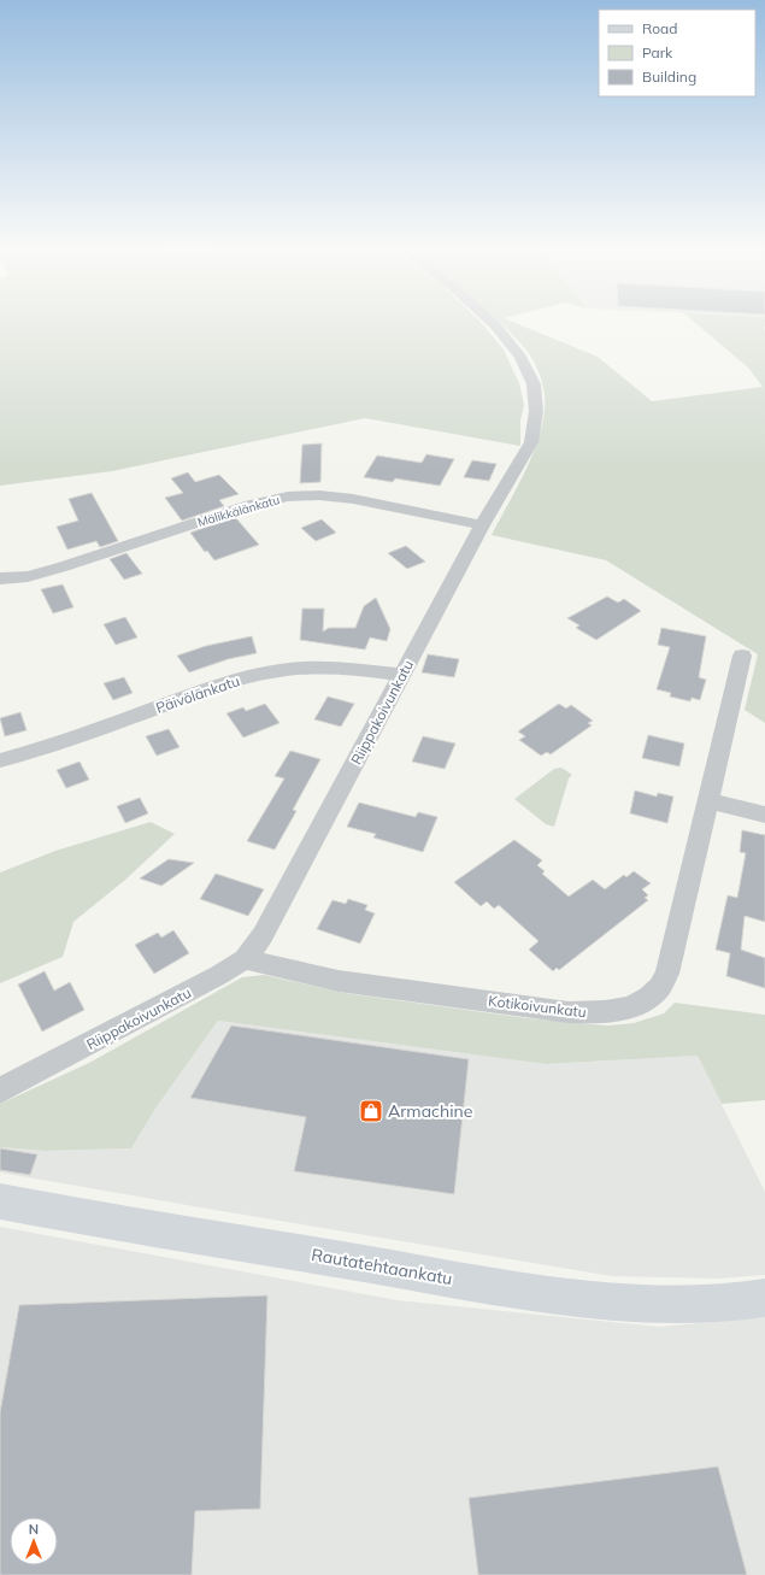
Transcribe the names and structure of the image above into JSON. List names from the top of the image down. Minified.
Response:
{"streets":{"street":["Mälikkälänkatu","Päivölänkatu","Riippakoivunkatu","Kotikoivunkatu","Rautatehtaankatu"]},"crossings":[["Mälikkälänkatu","Riippakoivunkatu"],["Päivölänkatu","Riippakoivunkatu"],["Riippakoivunkatu","Kotikoivunkatu"]],"places":{"shop":["Armachine"]},"legend":["Road","Park","Building"],"north":"top"}
